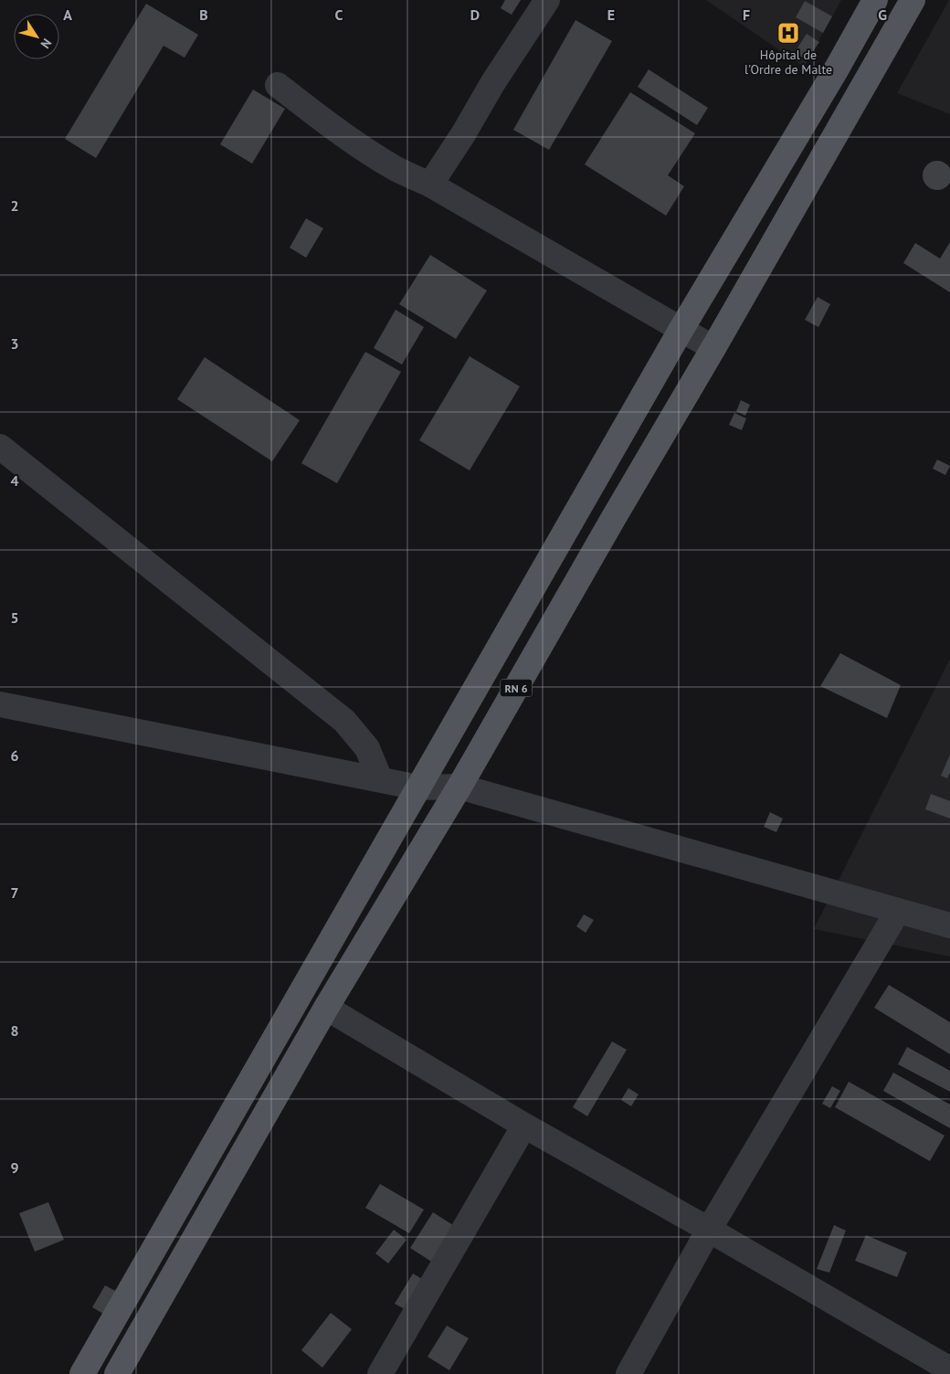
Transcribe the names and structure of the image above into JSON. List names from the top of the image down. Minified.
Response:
{"streets":{"main road":["RN 6"]},"places":{"hospital":["Hôpital de l'Ordre de Malte"]},"north":"bottom right","grid":{"columns":["A","B","C","D","E","F","G"],"rows":["2","3","4","5","6","7","8","9"]}}
